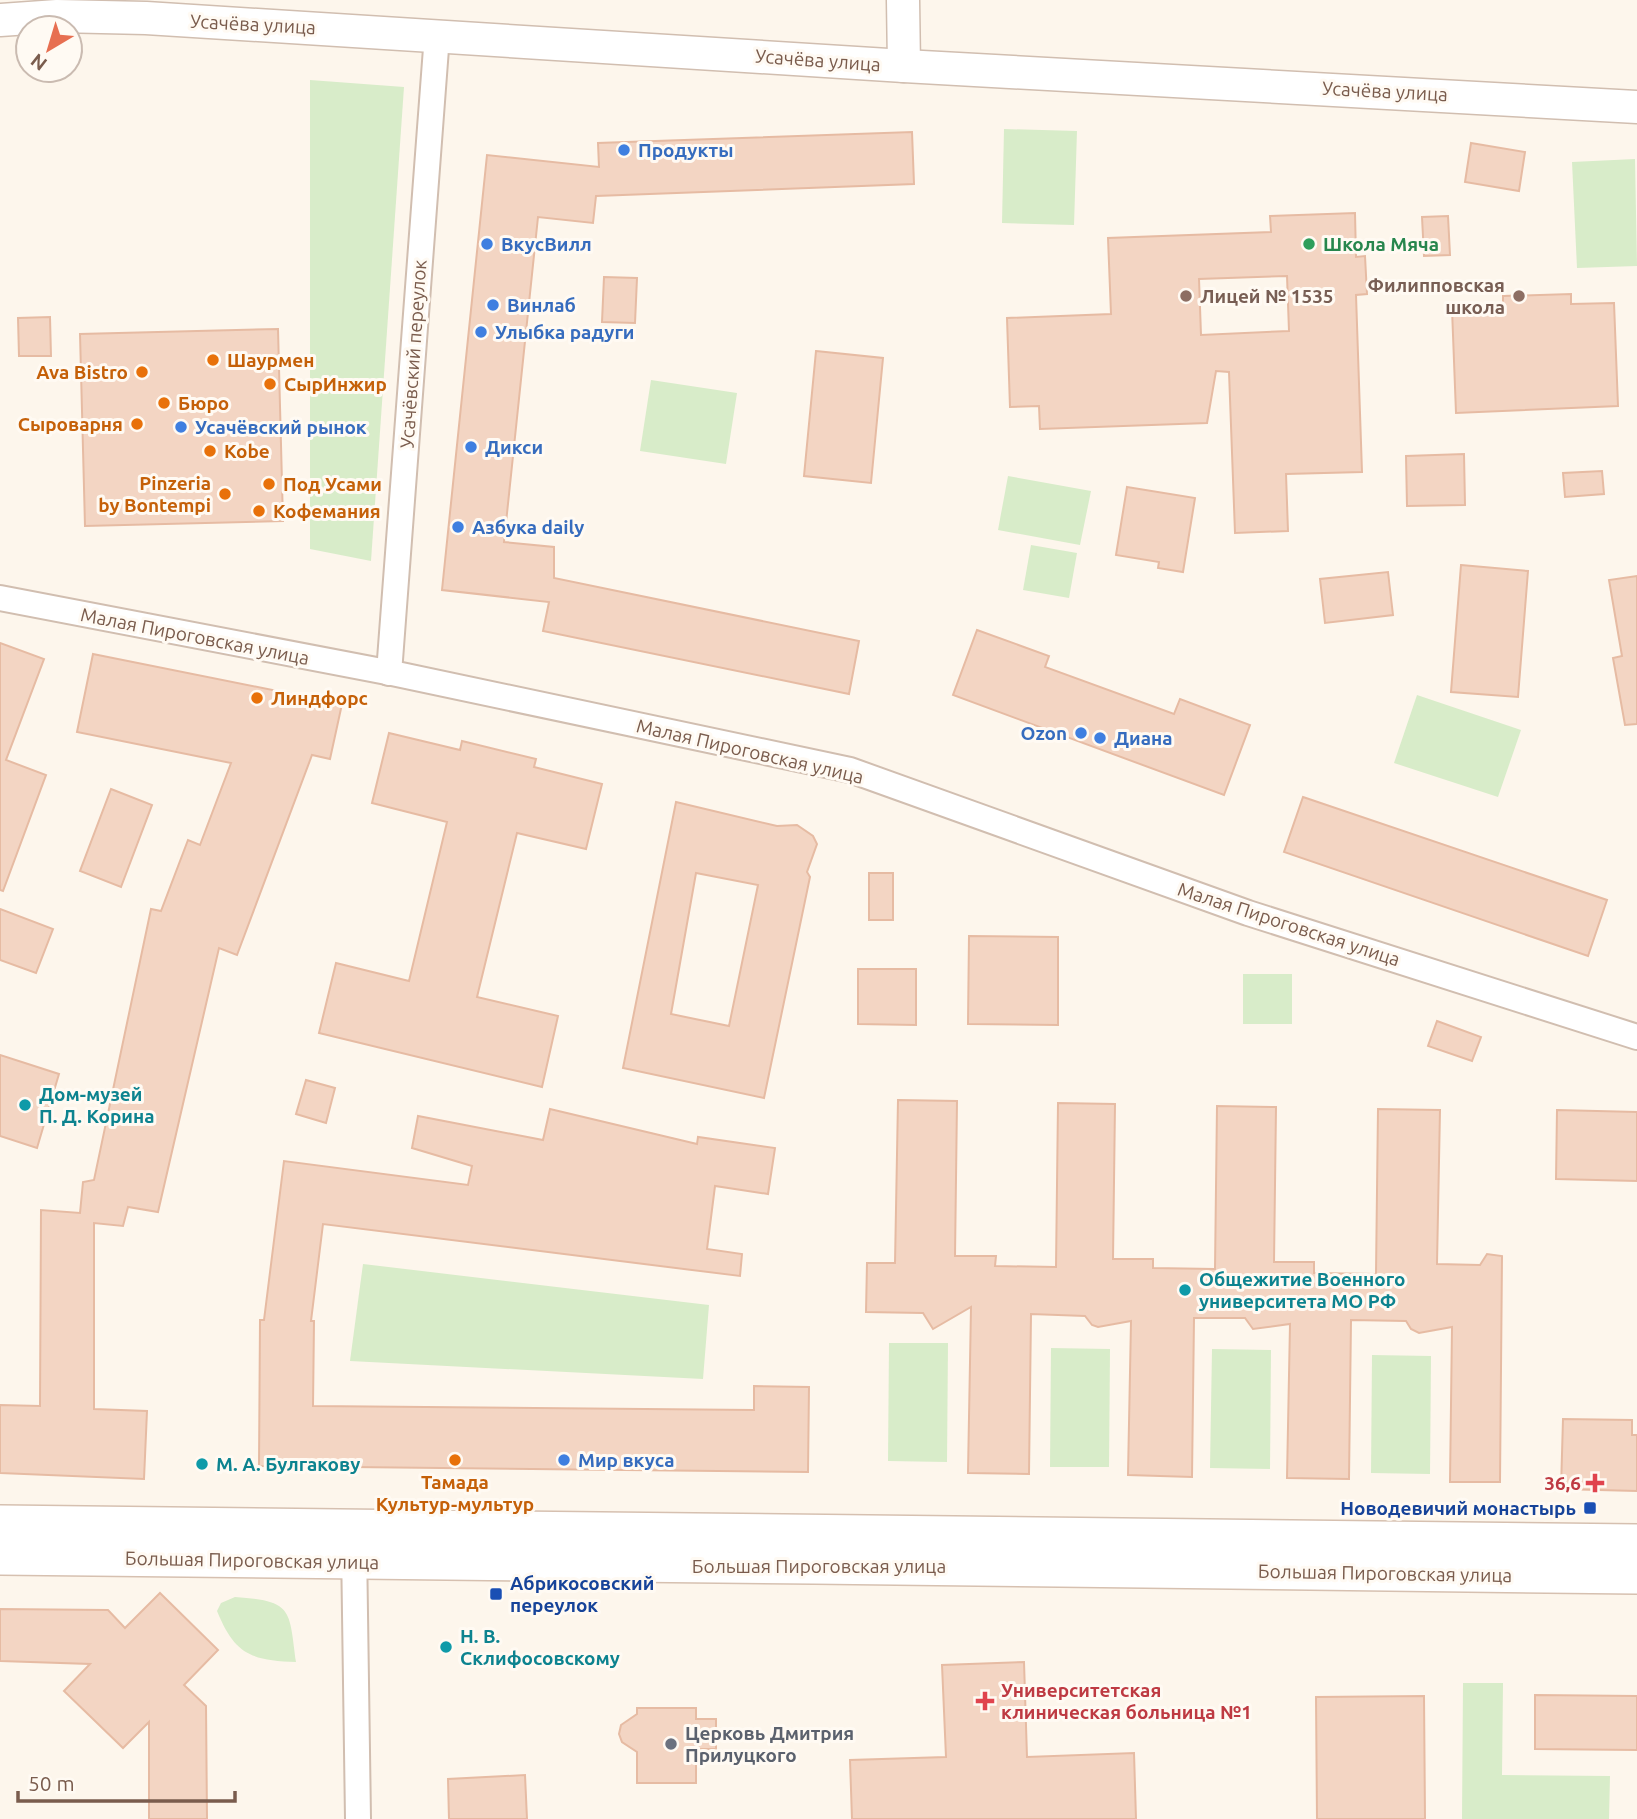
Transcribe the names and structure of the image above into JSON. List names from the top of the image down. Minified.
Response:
{"streets":{"main road":["Большая Пироговская улица"],"street":["Усачёва улица","Усачёвский переулок","Малая Пироговская улица"]},"crossings":[["Усачёва улица","Усачёвский переулок"],["Усачёвский переулок","Малая Пироговская улица"]],"places":{"other":["Продукты","ВкусВилл","Школа Мяча","Лицей № 1535","Филипповская школа","Винлаб","Улыбка радуги","Шаурмен","Ava Bistro","СырИнжир","Бюро","Сыроварня","Усачёвский рынок","Дикси","Kobe","Под Усами","Pinzeria by Bontempi","Кофемания","Азбука daily","Линдфорс","Ozon","Диана","Дом-музей П. Д. Корина","Общежитие Военного университета МО РФ","Тамада Культур-мультур","Мир вкуса","М. А. Булгакову","Н. В. Склифосовскому","Церковь Дмитрия Прилуцкого"],"health":["36,6","Университетская клиническая больница №1"],"transit":["Новодевичий монастырь","Абрикосовский переулок"]},"scale_bar":"50 m","north":"bottom left"}
